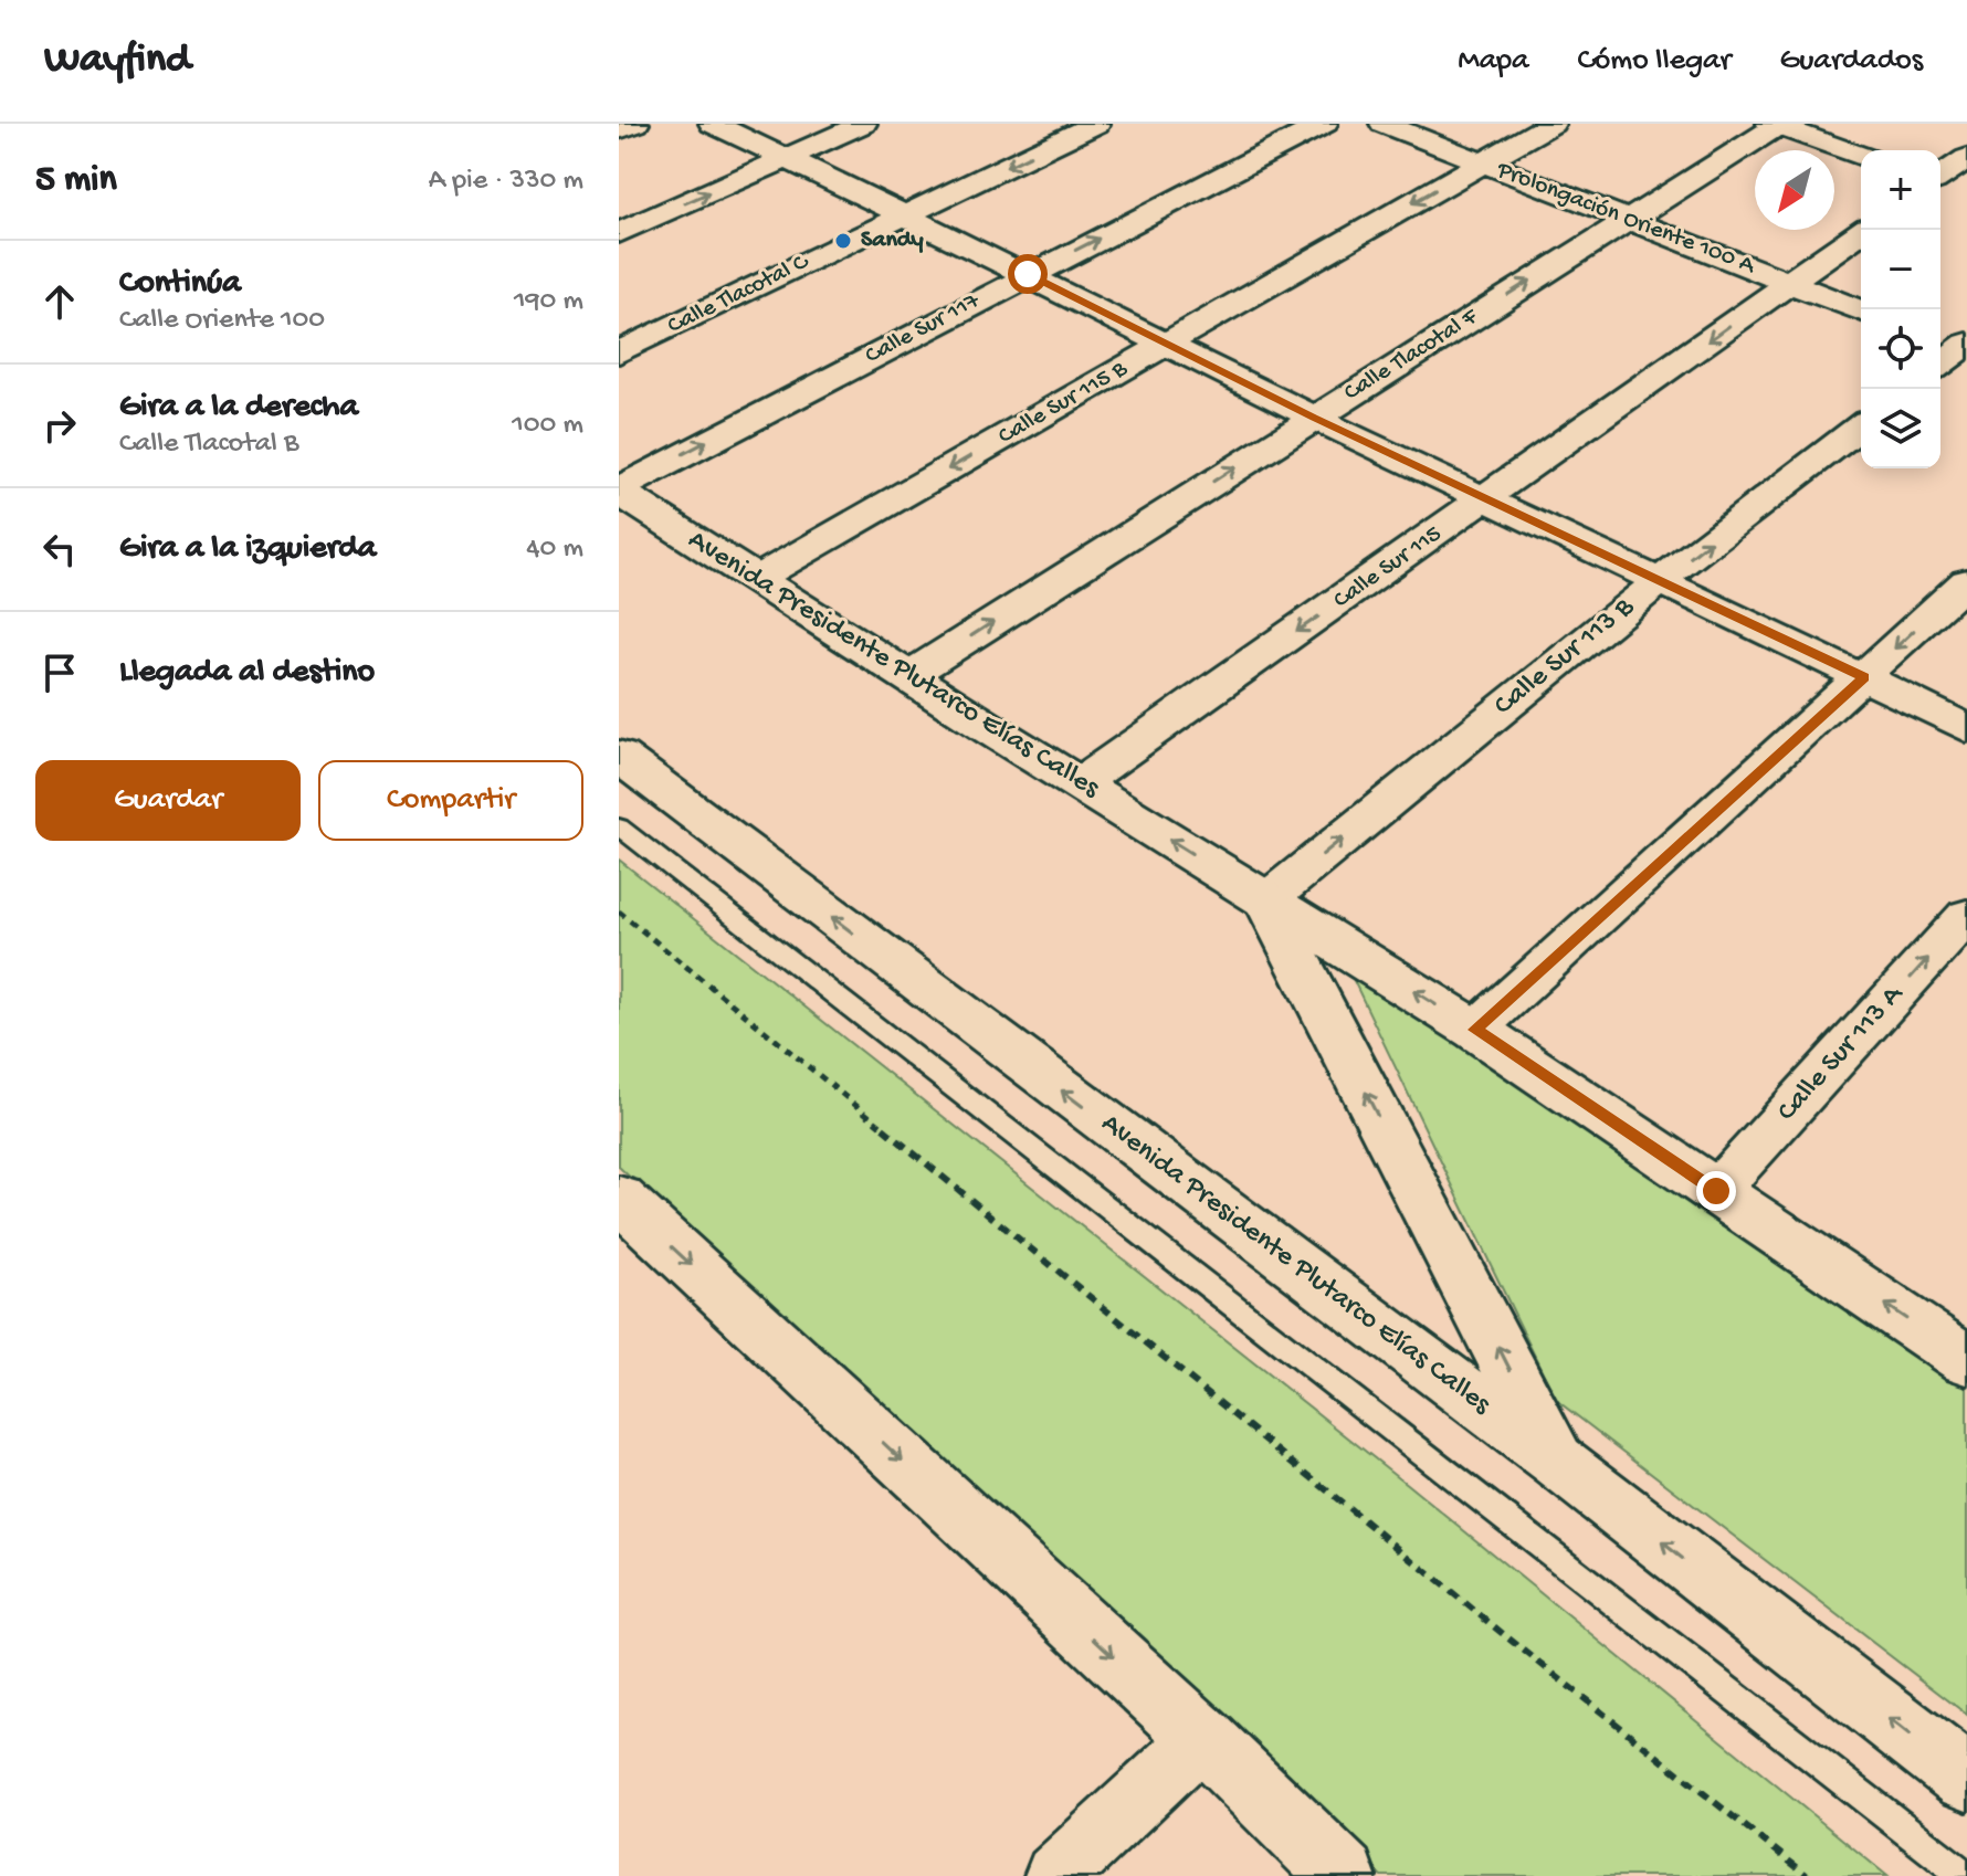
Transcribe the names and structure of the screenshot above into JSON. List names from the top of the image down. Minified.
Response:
{"streets":{"main road":["Avenida Presidente Plutarco Elías Calles"],"street":["Prolongación Oriente 100 A","Calle Tlacotal C","Calle Sur 117","Calle Tlacotal F","Calle Sur 115 B","Calle Sur 115","Calle Sur 113 B","Calle Sur 113 A"]},"crossings":[["Prolongación Oriente 100 A","Calle Tlacotal F"],["Prolongación Oriente 100 A","Calle Sur 115 B"],["Prolongación Oriente 100 A","Calle Sur 115"],["Calle Sur 117","Avenida Presidente Plutarco Elías Calles"],["Calle Tlacotal F","Avenida Presidente Plutarco Elías Calles"],["Calle Sur 115 B","Avenida Presidente Plutarco Elías Calles"],["Calle Sur 115","Avenida Presidente Plutarco Elías Calles"],["Calle Sur 113 B","Avenida Presidente Plutarco Elías Calles"],["Avenida Presidente Plutarco Elías Calles","Calle Sur 113 A"]],"one_way":["Calle Tlacotal C","Calle Tlacotal F"],"places":["Sandy"],"north":"bottom left","page":{"header":"Wayfind","nav":["Mapa","Cómo llegar","Guardados"],"heading":["5 min","A pie · 330 m"],"map_buttons":["+","−"],"list":[["Continúa","Calle Oriente 100","190 m"],["Gira a la derecha","Calle Tlacotal B","100 m"],["Gira a la izquierda","40 m"],"Llegada al destino"],"buttons":["Guardar","Compartir"]}}
